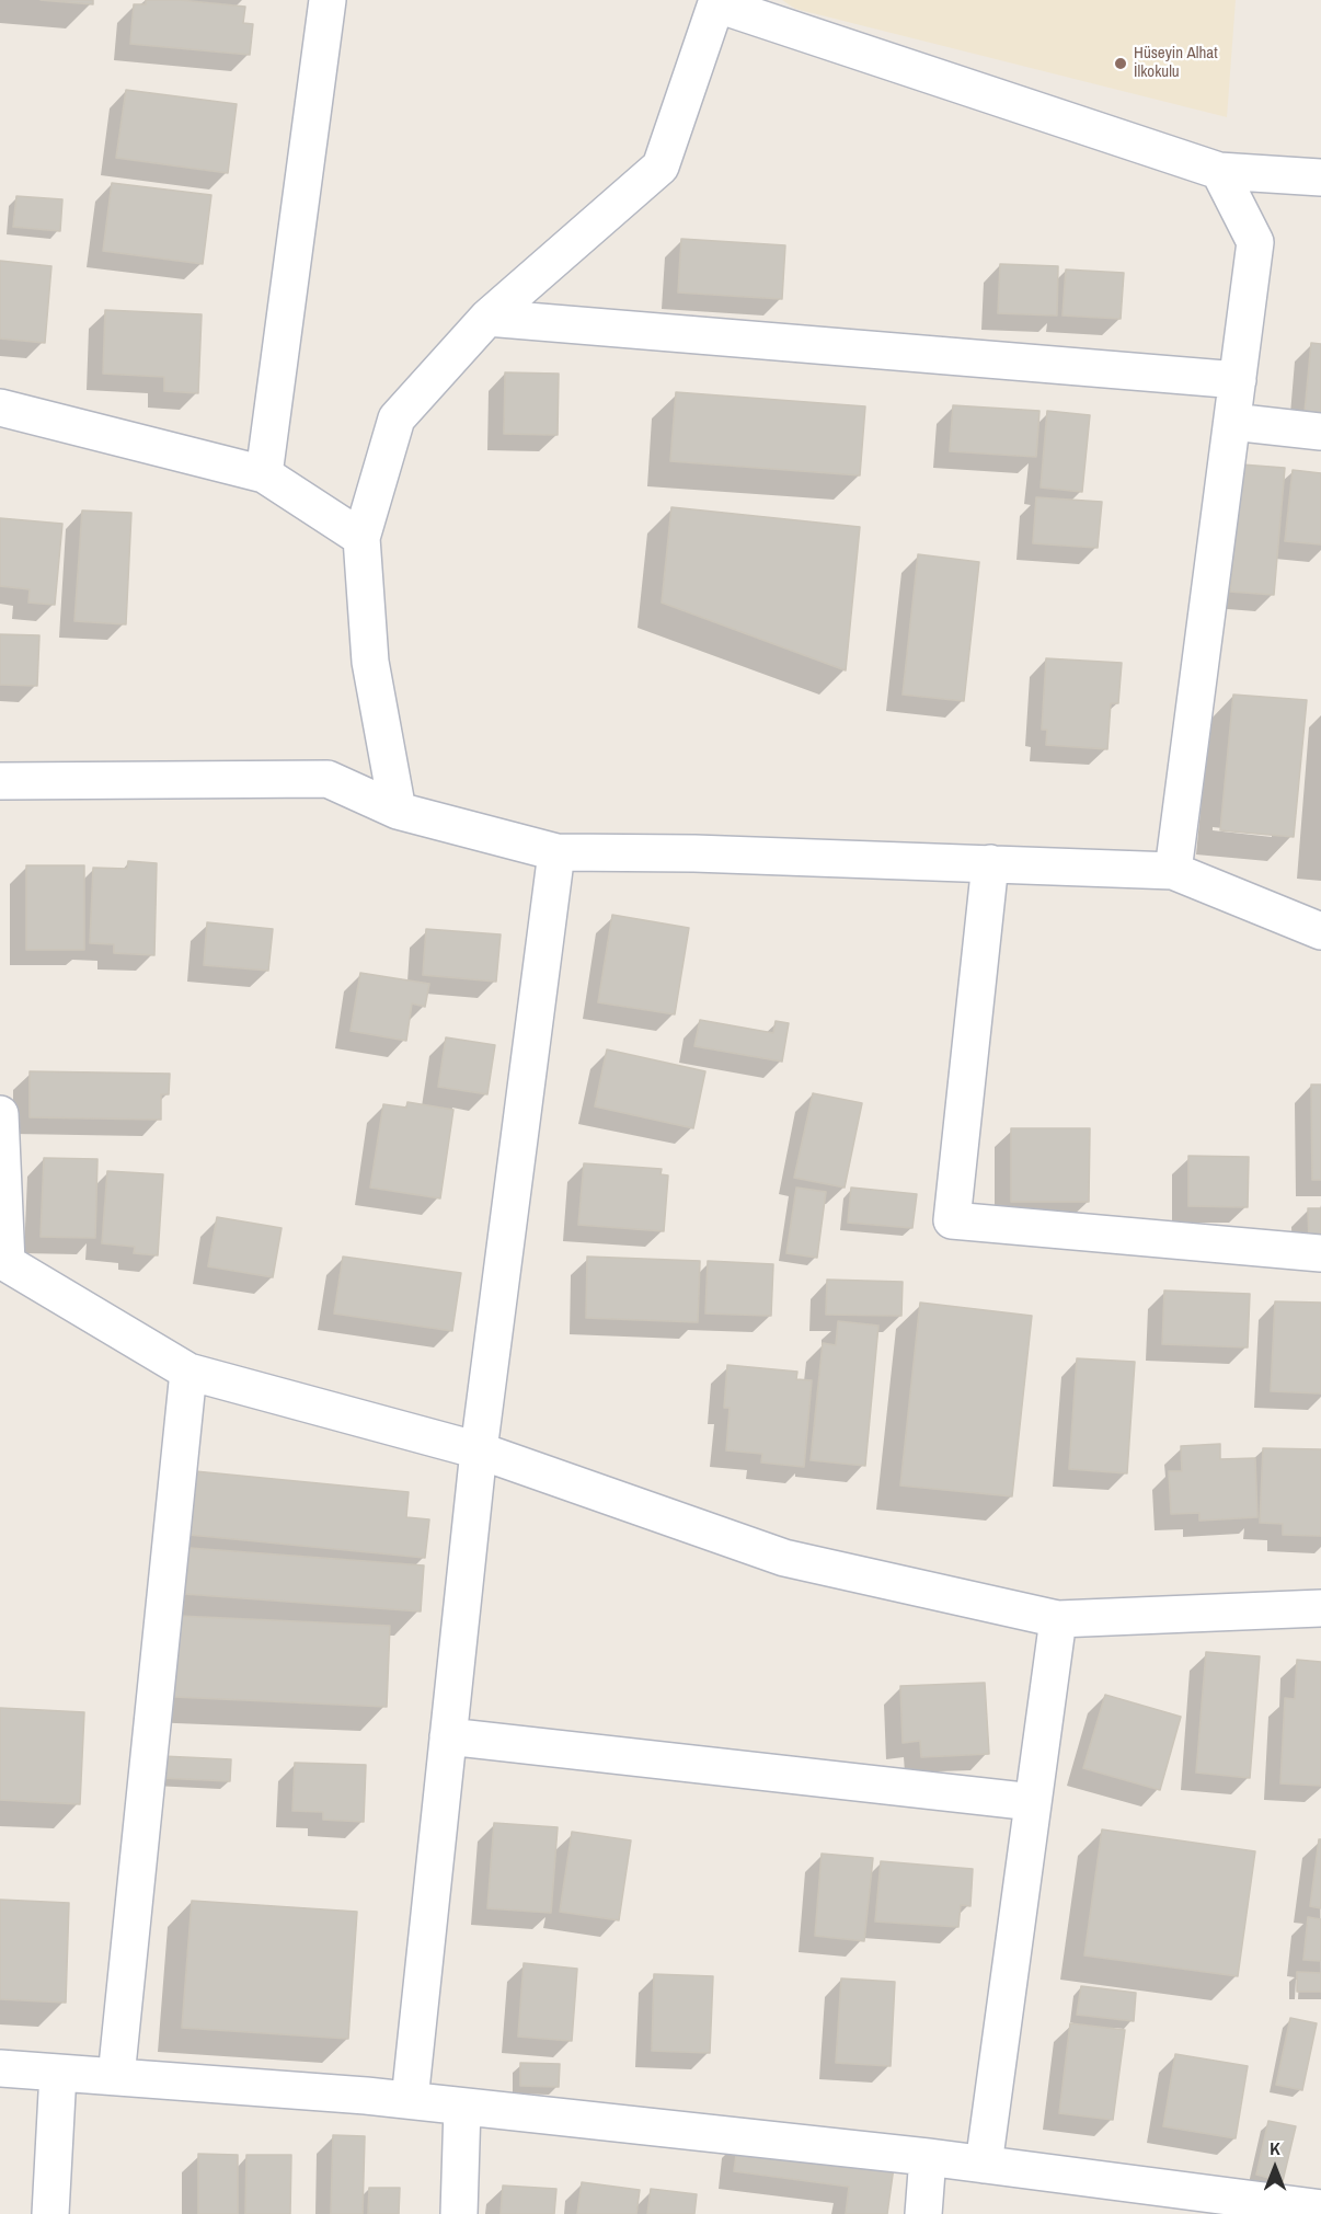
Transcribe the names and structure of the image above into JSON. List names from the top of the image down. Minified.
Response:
{"places":["Hüseyin Alhat İlkokulu"],"north":"top"}
